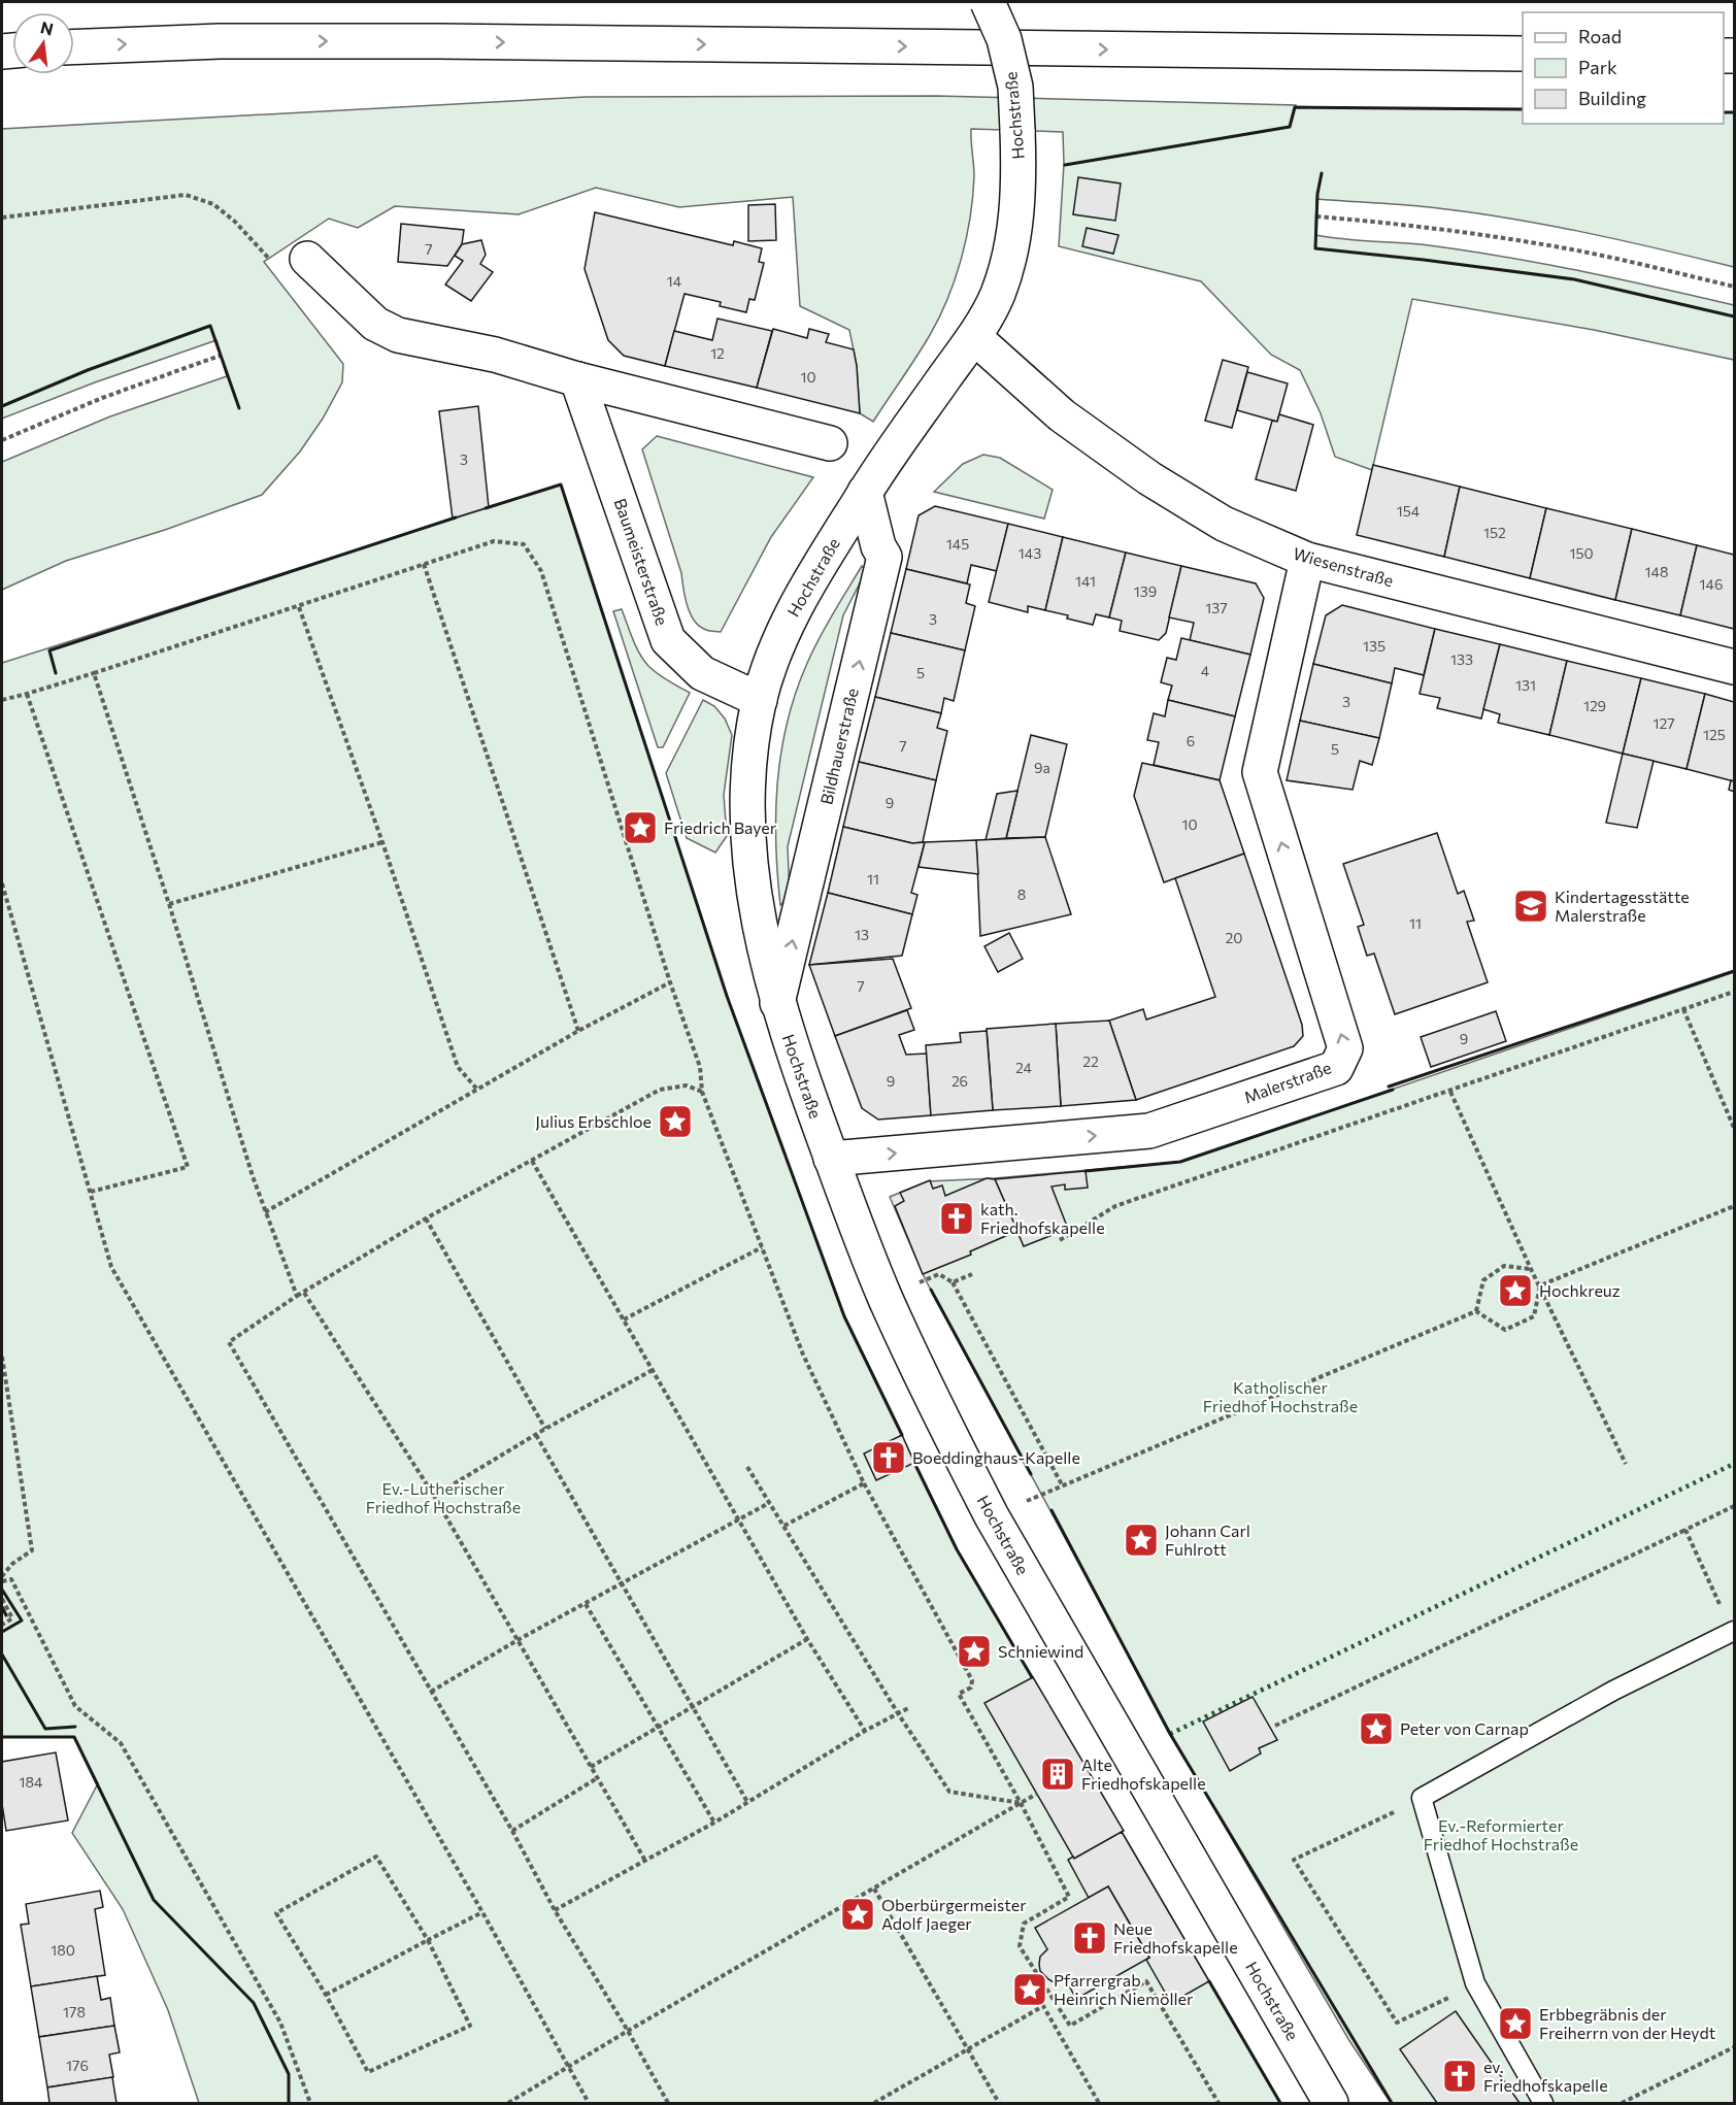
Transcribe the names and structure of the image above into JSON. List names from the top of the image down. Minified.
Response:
{"streets":{"main road":["Hochstraße","Baumeisterstraße","Wiesenstraße","Bildhauerstraße","Malerstraße"]},"crossings":[["Hochstraße","Baumeisterstraße"],["Hochstraße","Wiesenstraße"],["Hochstraße","Bildhauerstraße"],["Hochstraße","Malerstraße"],["Wiesenstraße","Malerstraße"]],"one_way":["Bildhauerstraße"],"parks":["Katholischer Friedhof Hochstraße","Ev.-Lutherischer Friedhof Hochstraße","Ev.-Reformierter Friedhof Hochstraße"],"places":{"place":["Friedrich Bayer","Julius Erbschloe","Hochkreuz","Johann Carl Fuhlrott","Schniewind","Peter von Carnap","Oberbürgermeister Adolf Jaeger","Pfarrergrab Heinrich Niemöller","Erbbegräbnis der Freiherrn von der Heydt"],"school or university":["Kindertagesstätte Malerstraße"],"church":["kath. Friedhofskapelle","Boeddinghaus-Kapelle","Neue Friedhofskapelle","ev. Friedhofskapelle"],"building":["Alte Friedhofskapelle"]},"house_numbers":["7","14","12","10","3","154","152","145","143","150","148","141","146","139","137","3","135","133","4","5","131","3","129","127","125","6","7","5","9a","9","10","11","8","11","13","20","7","9","22","24","9","26","184","180","178","176"],"legend":["Road","Park","Building"],"north":"top"}
